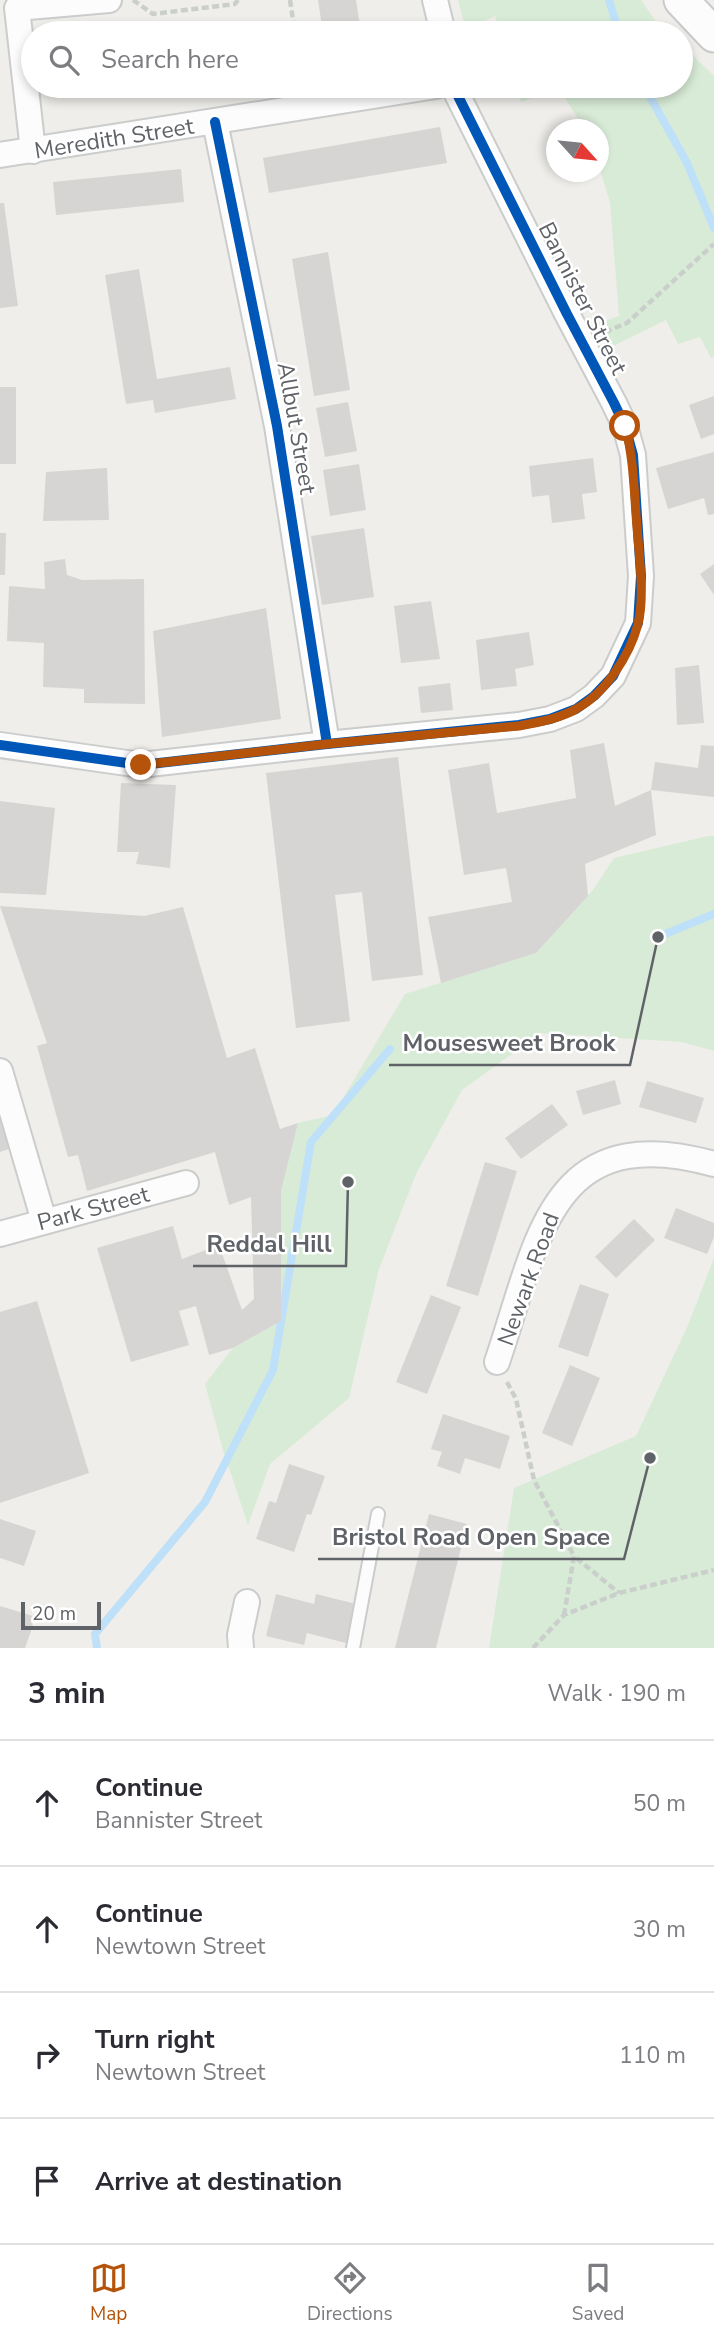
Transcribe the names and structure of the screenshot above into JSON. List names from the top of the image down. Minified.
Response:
{"streets":{"street":["Meredith Street","Bannister Street","Allbut Street","Park Street","Newark Road"]},"crossings":[["Meredith Street","Allbut Street"],["Bannister Street","Allbut Street"]],"places":["Mousesweet Brook","Reddal Hill","Bristol Road Open Space"],"scale_bar":"20 m","north":"bottom right","page":{"search":"Search here","scale":"20 m","heading":["3 min","Walk · 190 m"],"list":[["Continue","Bannister Street","50 m"],["Continue","Newtown Street","30 m"],["Turn right","Newtown Street","110 m"],"Arrive at destination"],"nav":["Map","Directions","Saved"]}}
